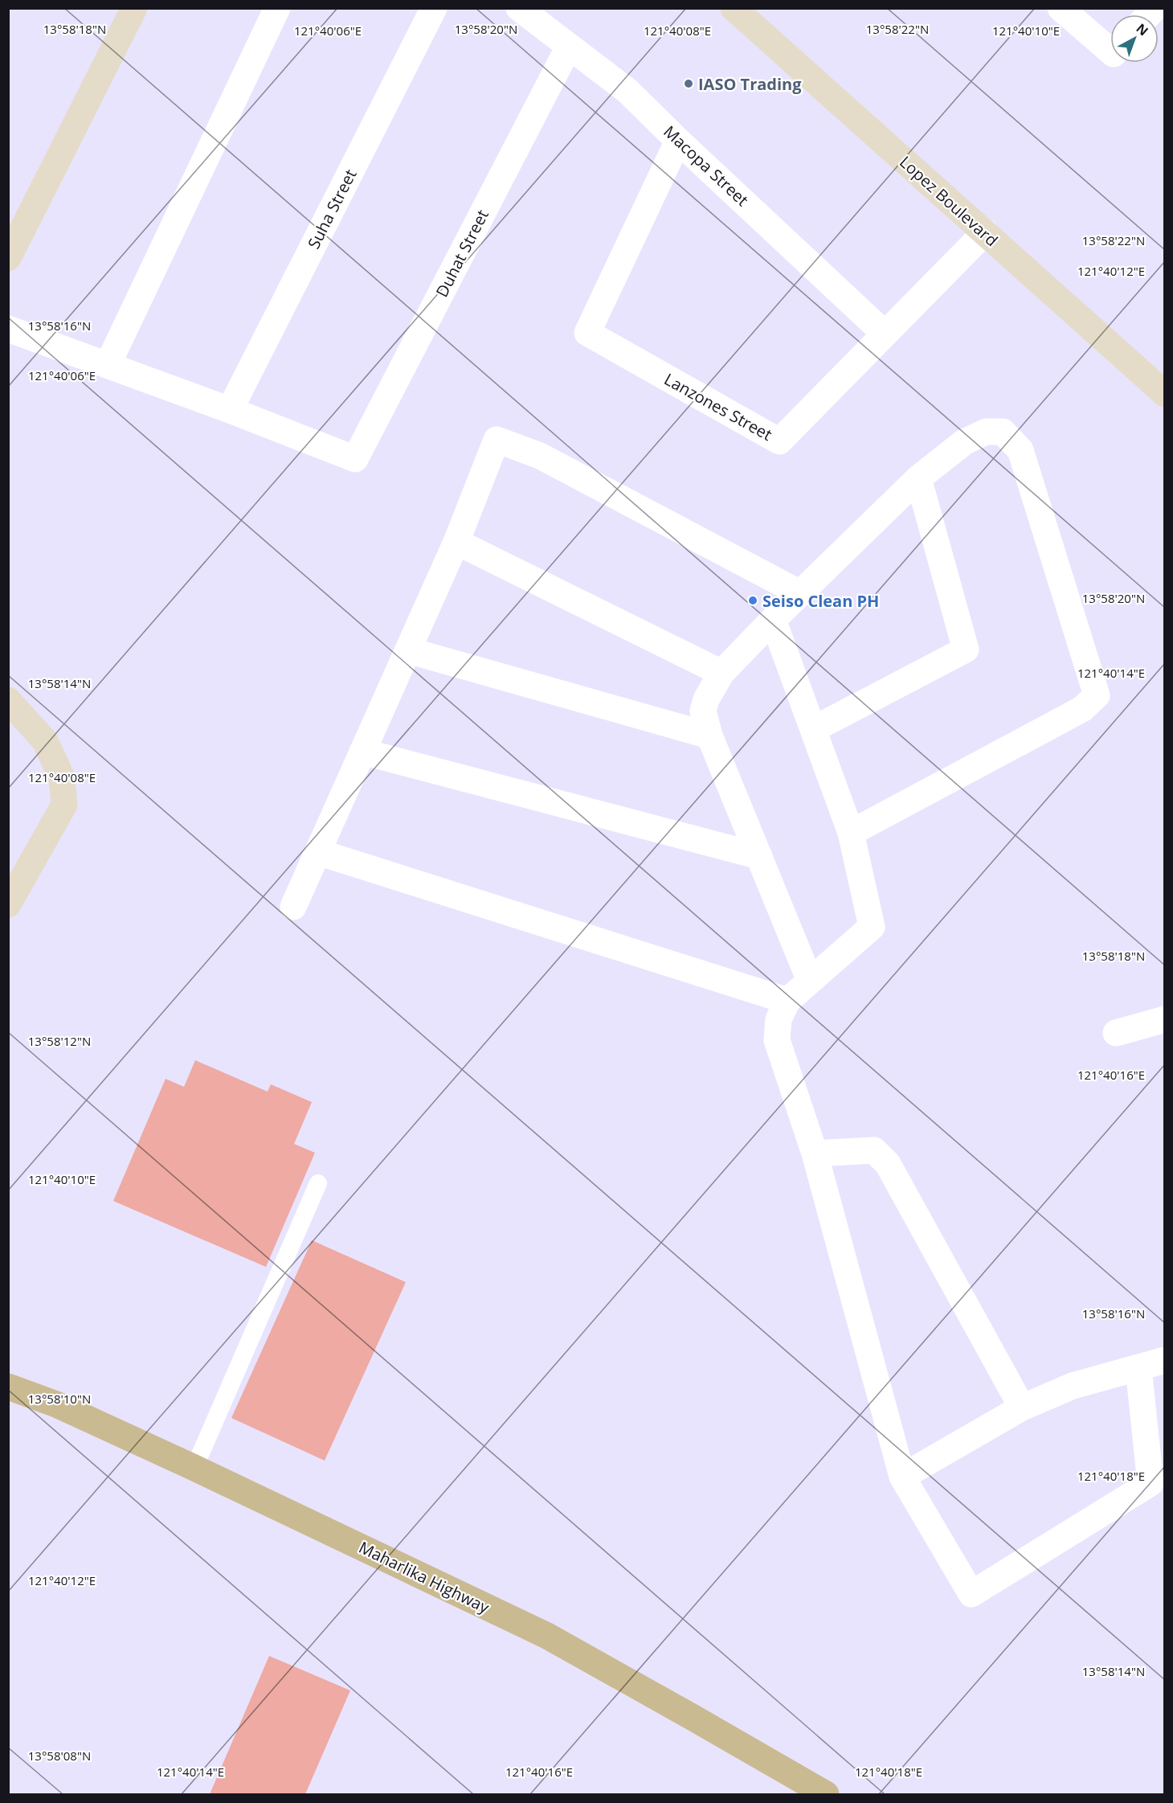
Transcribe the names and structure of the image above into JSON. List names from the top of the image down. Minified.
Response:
{"streets":{"main road":["Maharlika Highway"],"street":["Macopa Street","Lopez Boulevard","Suha Street","Duhat Street","Lanzones Street"]},"crossings":[["Macopa Street","Duhat Street"],["Macopa Street","Lanzones Street"],["Lopez Boulevard","Lanzones Street"],["Suha Street","Duhat Street"]],"places":["IASO Trading","Seiso Clean PH"],"north":"top right","coordinates":["13°58'18\"N","13°58'20\"N","13°58'22\"N","121°40'06\"E","121°40'08\"E","121°40'10\"E","121°40'12\"E","13°58'16\"N","121°40'14\"E","13°58'14\"N","13°58'12\"N","121°40'16\"E","13°58'10\"N","121°40'18\"E","13°58'08\"N"]}
